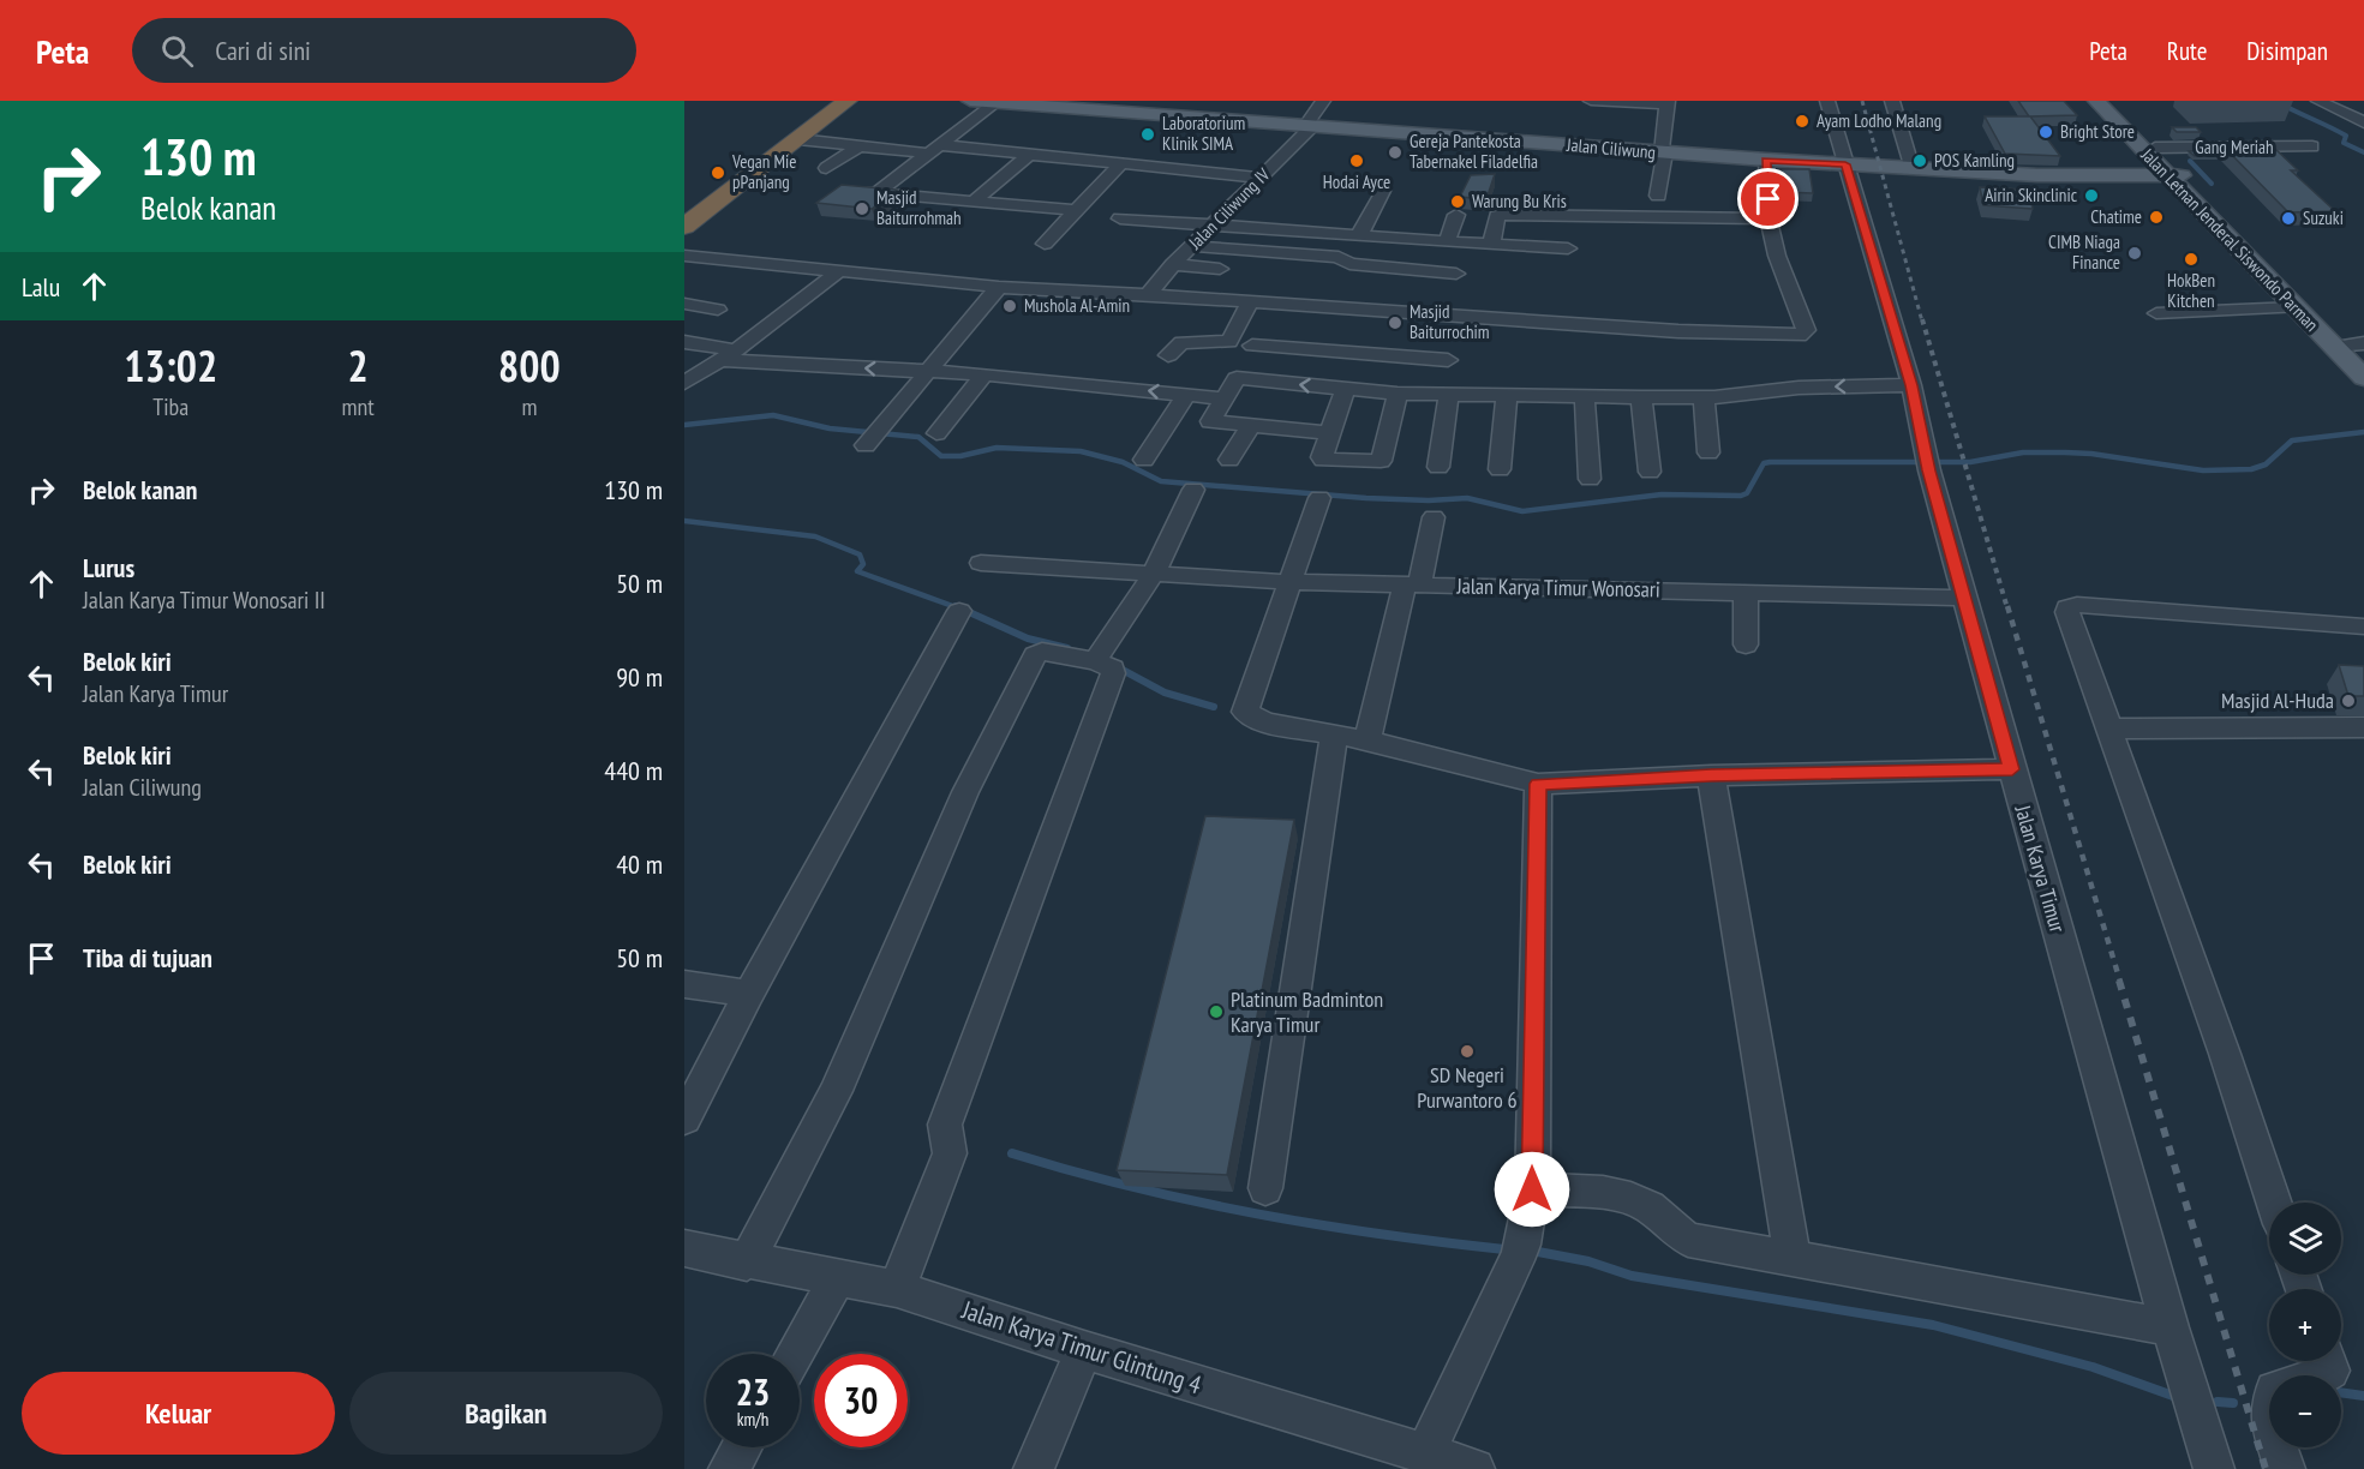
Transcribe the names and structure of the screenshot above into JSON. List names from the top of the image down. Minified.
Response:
{"streets":{"main road":["Jalan Ciliwung","Jalan Letnan Jenderal Siswondo Parman"],"street":["Gang Meriah","Jalan Ciliwung IV","Jalan Karya Timur Wonosari","Jalan Karya Timur","Jalan Karya Timur Glintung 4"]},"crossings":[["Gang Meriah","Jalan Letnan Jenderal Siswondo Parman"],["Jalan Ciliwung","Jalan Ciliwung IV"],["Jalan Ciliwung","Jalan Letnan Jenderal Siswondo Parman"],["Jalan Ciliwung","Jalan Karya Timur"],["Jalan Karya Timur Wonosari","Jalan Karya Timur"]],"places":["Ayam Lodho Malang","Bright Store","Laboratorium Klinik SIMA","Gereja Pantekosta Tabernakel Filadelfia","Hodai Ayce","POS Kamling","Vegan Mie pPanjang","Airin Skinclinic","Warung Bu Kris","Masjid Baiturrohmah","Chatime","Suzuki","CIMB Niaga Finance","HokBen Kitchen","Mushola Al-Amin","Masjid Baiturrochim","Masjid Al-Huda","Platinum Badminton Karya Timur","SD Negeri Purwantoro 6"],"page":{"header":"Peta","search":"Cari di sini","nav":["Peta","Rute","Disimpan"],"turn":["130 m","Belok kanan"],"then":"Lalu","eta":["13:02","Tiba","2","mnt","800","m"],"list":[{"name":"Belok kanan","value":"130 m"},{"name":"Lurus","note":"Jalan Karya Timur Wonosari II","value":"50 m"},{"name":"Belok kiri","note":"Jalan Karya Timur","value":"90 m"},{"name":"Belok kiri","note":"Jalan Ciliwung","value":"440 m"},{"name":"Belok kiri","value":"40 m"},{"name":"Tiba di tujuan","value":"50 m"}],"map_buttons":["+","−"],"speed":"23 km/h","limit":"30","buttons":["Keluar","Bagikan"]}}
